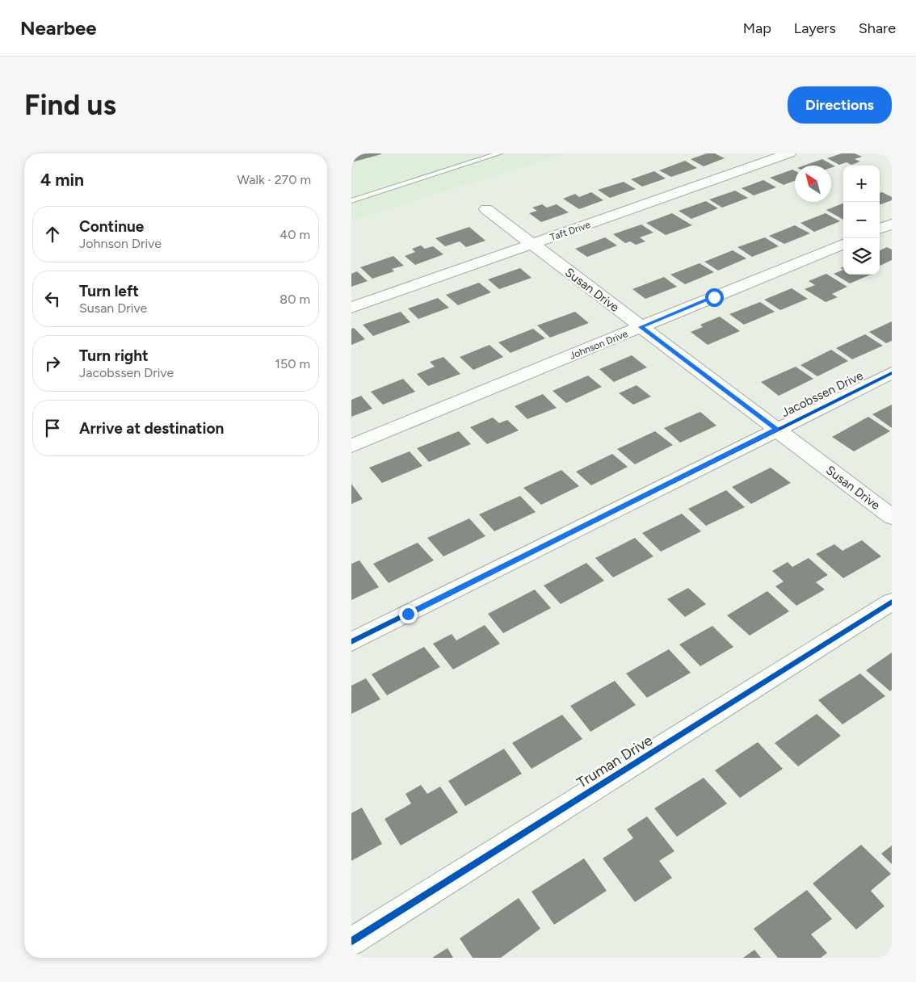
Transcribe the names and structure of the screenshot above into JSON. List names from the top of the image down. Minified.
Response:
{"streets":{"street":["Taft Drive","Susan Drive","Johnson Drive","Jacobssen Drive","Truman Drive"]},"crossings":[["Taft Drive","Susan Drive"],["Susan Drive","Johnson Drive"],["Susan Drive","Jacobssen Drive"]],"north":"top left","page":{"header":"Nearbee","nav":["Map","Layers","Share"],"buttons":"Directions","title":"Find us","heading":["4 min","Walk · 270 m"],"map_buttons":["+","−"],"list":[["Continue","Johnson Drive","40 m"],["Turn left","Susan Drive","80 m"],["Turn right","Jacobssen Drive","150 m"],"Arrive at destination"]}}
